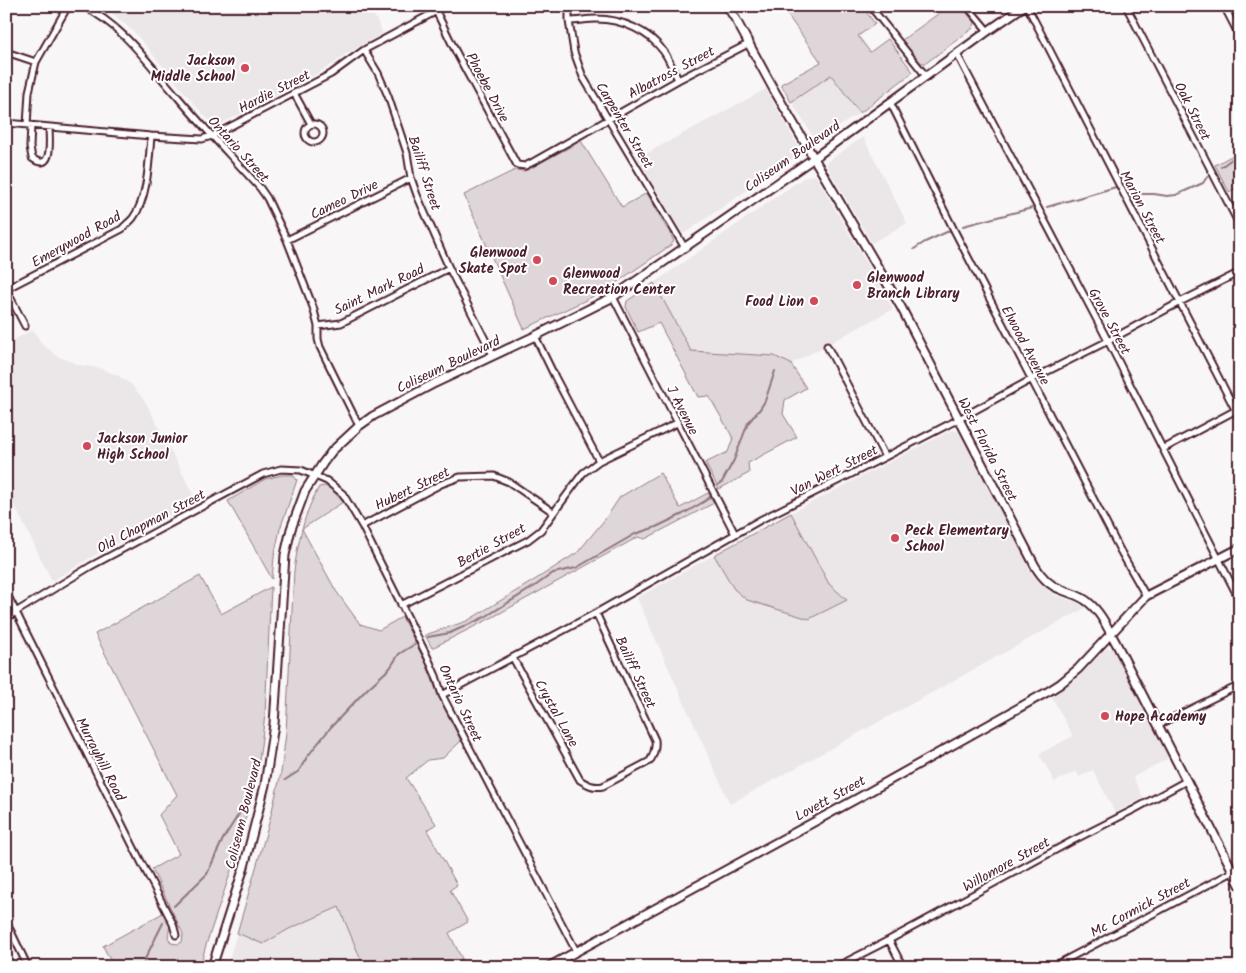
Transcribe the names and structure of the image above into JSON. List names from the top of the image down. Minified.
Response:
{"streets":{"main road":["Coliseum Boulevard","West Florida Street","Lovett Street"],"street":["Albatross Street","Phoebe Drive","Hardie Street","Oak Street","Carpenter Street","Ontario Street","Bailiff Street","Cameo Drive","Marion Street","Emerywood Road","Saint Mark Road","Grove Street","Elwood Avenue","J Avenue","Van Wert Street","Hubert Street","Old Chapman Street","Bertie Street","Crystal Lane","Murrayhill Road","Willomore Street","Mc Cormick Street"]},"crossings":[["Albatross Street","Phoebe Drive"],["Albatross Street","Carpenter Street"],["Albatross Street","West Florida Street"],["Phoebe Drive","Hardie Street"],["Hardie Street","Ontario Street"],["Hardie Street","Bailiff Street"],["Hardie Street","Emerywood Road"],["Carpenter Street","Coliseum Boulevard"],["Ontario Street","Coliseum Boulevard"],["Ontario Street","Cameo Drive"],["Ontario Street","Saint Mark Road"],["Ontario Street","Van Wert Street"],["Ontario Street","Hubert Street"],["Ontario Street","Old Chapman Street"],["Ontario Street","Bertie Street"],["Ontario Street","Lovett Street"],["Coliseum Boulevard","Bailiff Street"],["Coliseum Boulevard","Marion Street"],["Coliseum Boulevard","Grove Street"],["Coliseum Boulevard","Elwood Avenue"],["Coliseum Boulevard","J Avenue"],["Coliseum Boulevard","West Florida Street"],["Coliseum Boulevard","Old Chapman Street"],["Bailiff Street","Cameo Drive"],["Bailiff Street","Saint Mark Road"],["Bailiff Street","Van Wert Street"],["Bailiff Street","Crystal Lane"],["Marion Street","Van Wert Street"],["Grove Street","Van Wert Street"],["Grove Street","Lovett Street"],["Elwood Avenue","Van Wert Street"],["Elwood Avenue","Lovett Street"],["J Avenue","Van Wert Street"],["J Avenue","Bertie Street"],["West Florida Street","Van Wert Street"],["West Florida Street","Lovett Street"],["West Florida Street","Willomore Street"],["West Florida Street","Mc Cormick Street"],["Van Wert Street","Crystal Lane"],["Hubert Street","Bertie Street"],["Old Chapman Street","Murrayhill Road"]],"places":["Jackson Middle School","Glenwood Skate Spot","Glenwood Recreation Center","Glenwood Branch Library","Food Lion","Jackson Junior High School","Peck Elementary School","Hope Academy"]}
